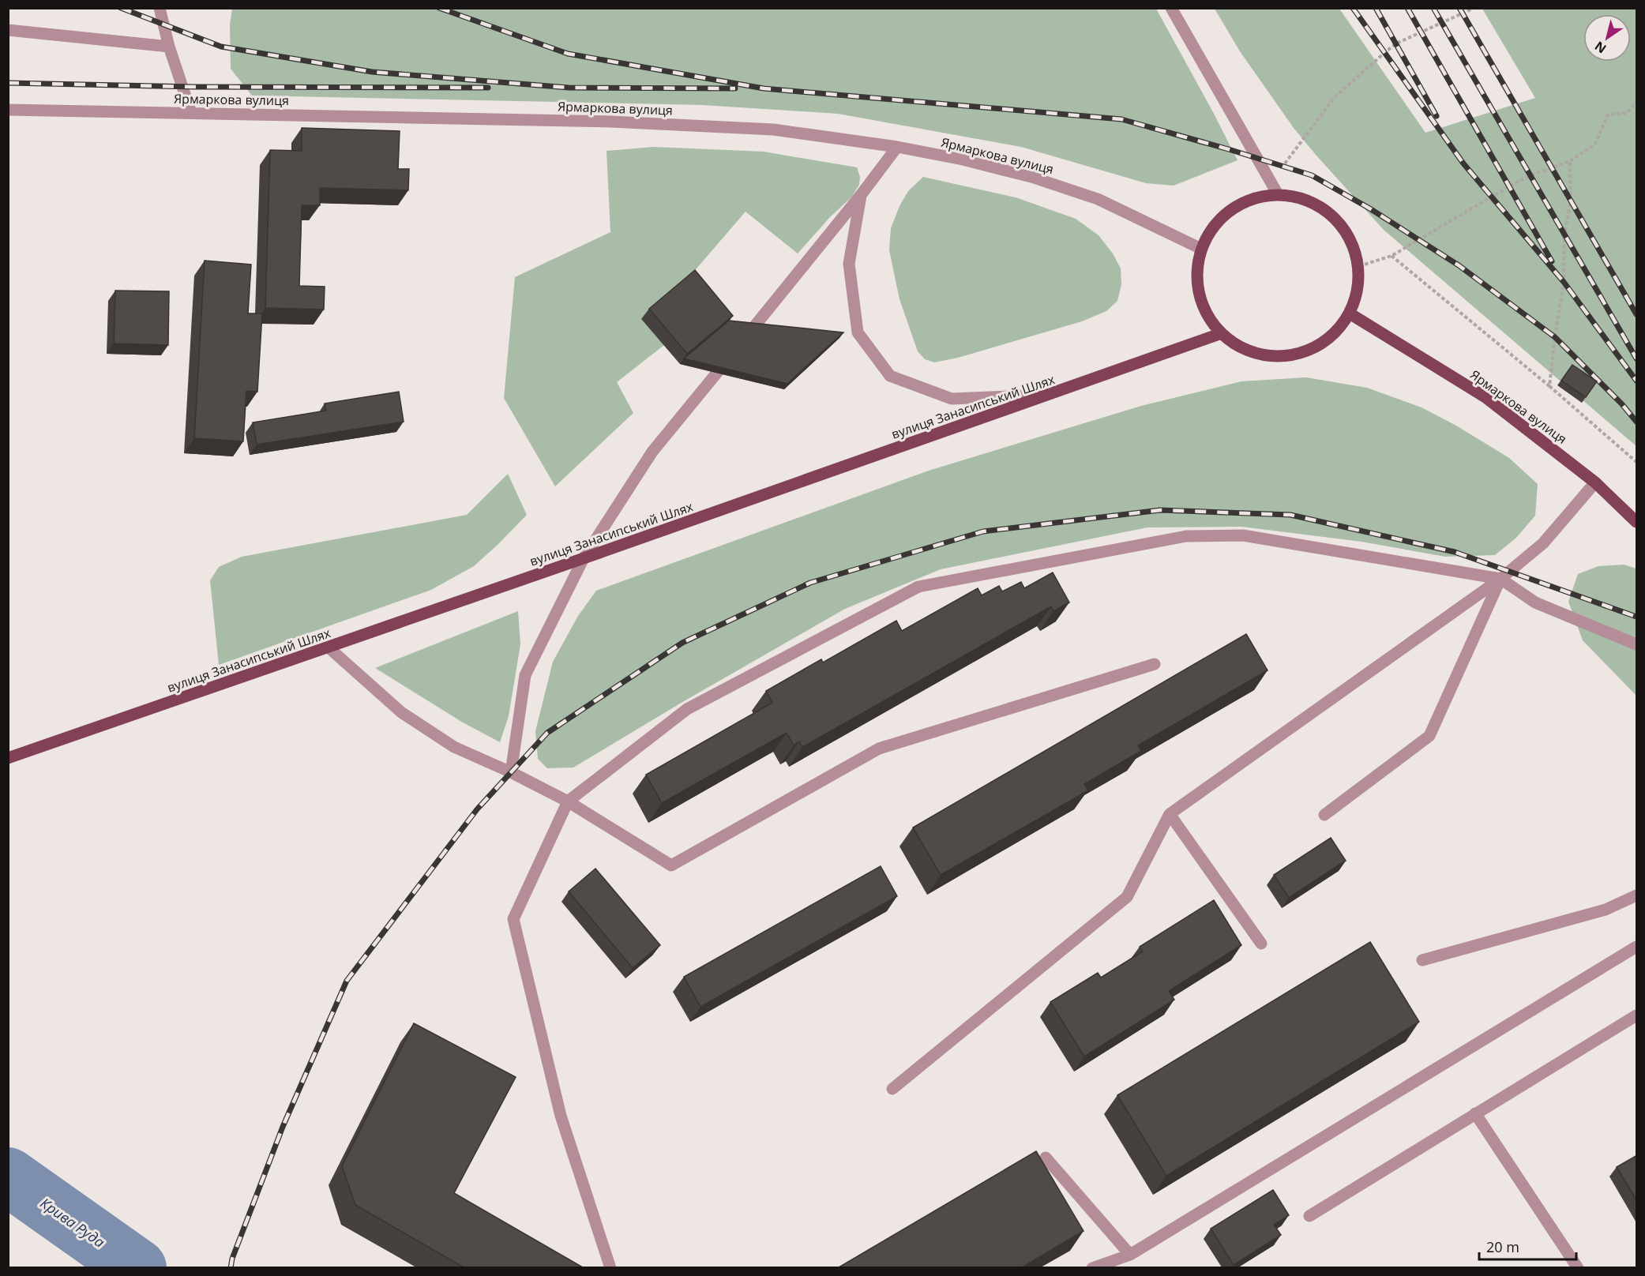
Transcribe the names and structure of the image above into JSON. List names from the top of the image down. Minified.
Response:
{"streets":{"main road":["Ярмаркова вулиця","вулиця Занасипський Шлях"]},"crossings":[["Ярмаркова вулиця","вулиця Занасипський Шлях"]],"water":["Крива Руда"],"scale_bar":"20 m","north":"bottom left"}
